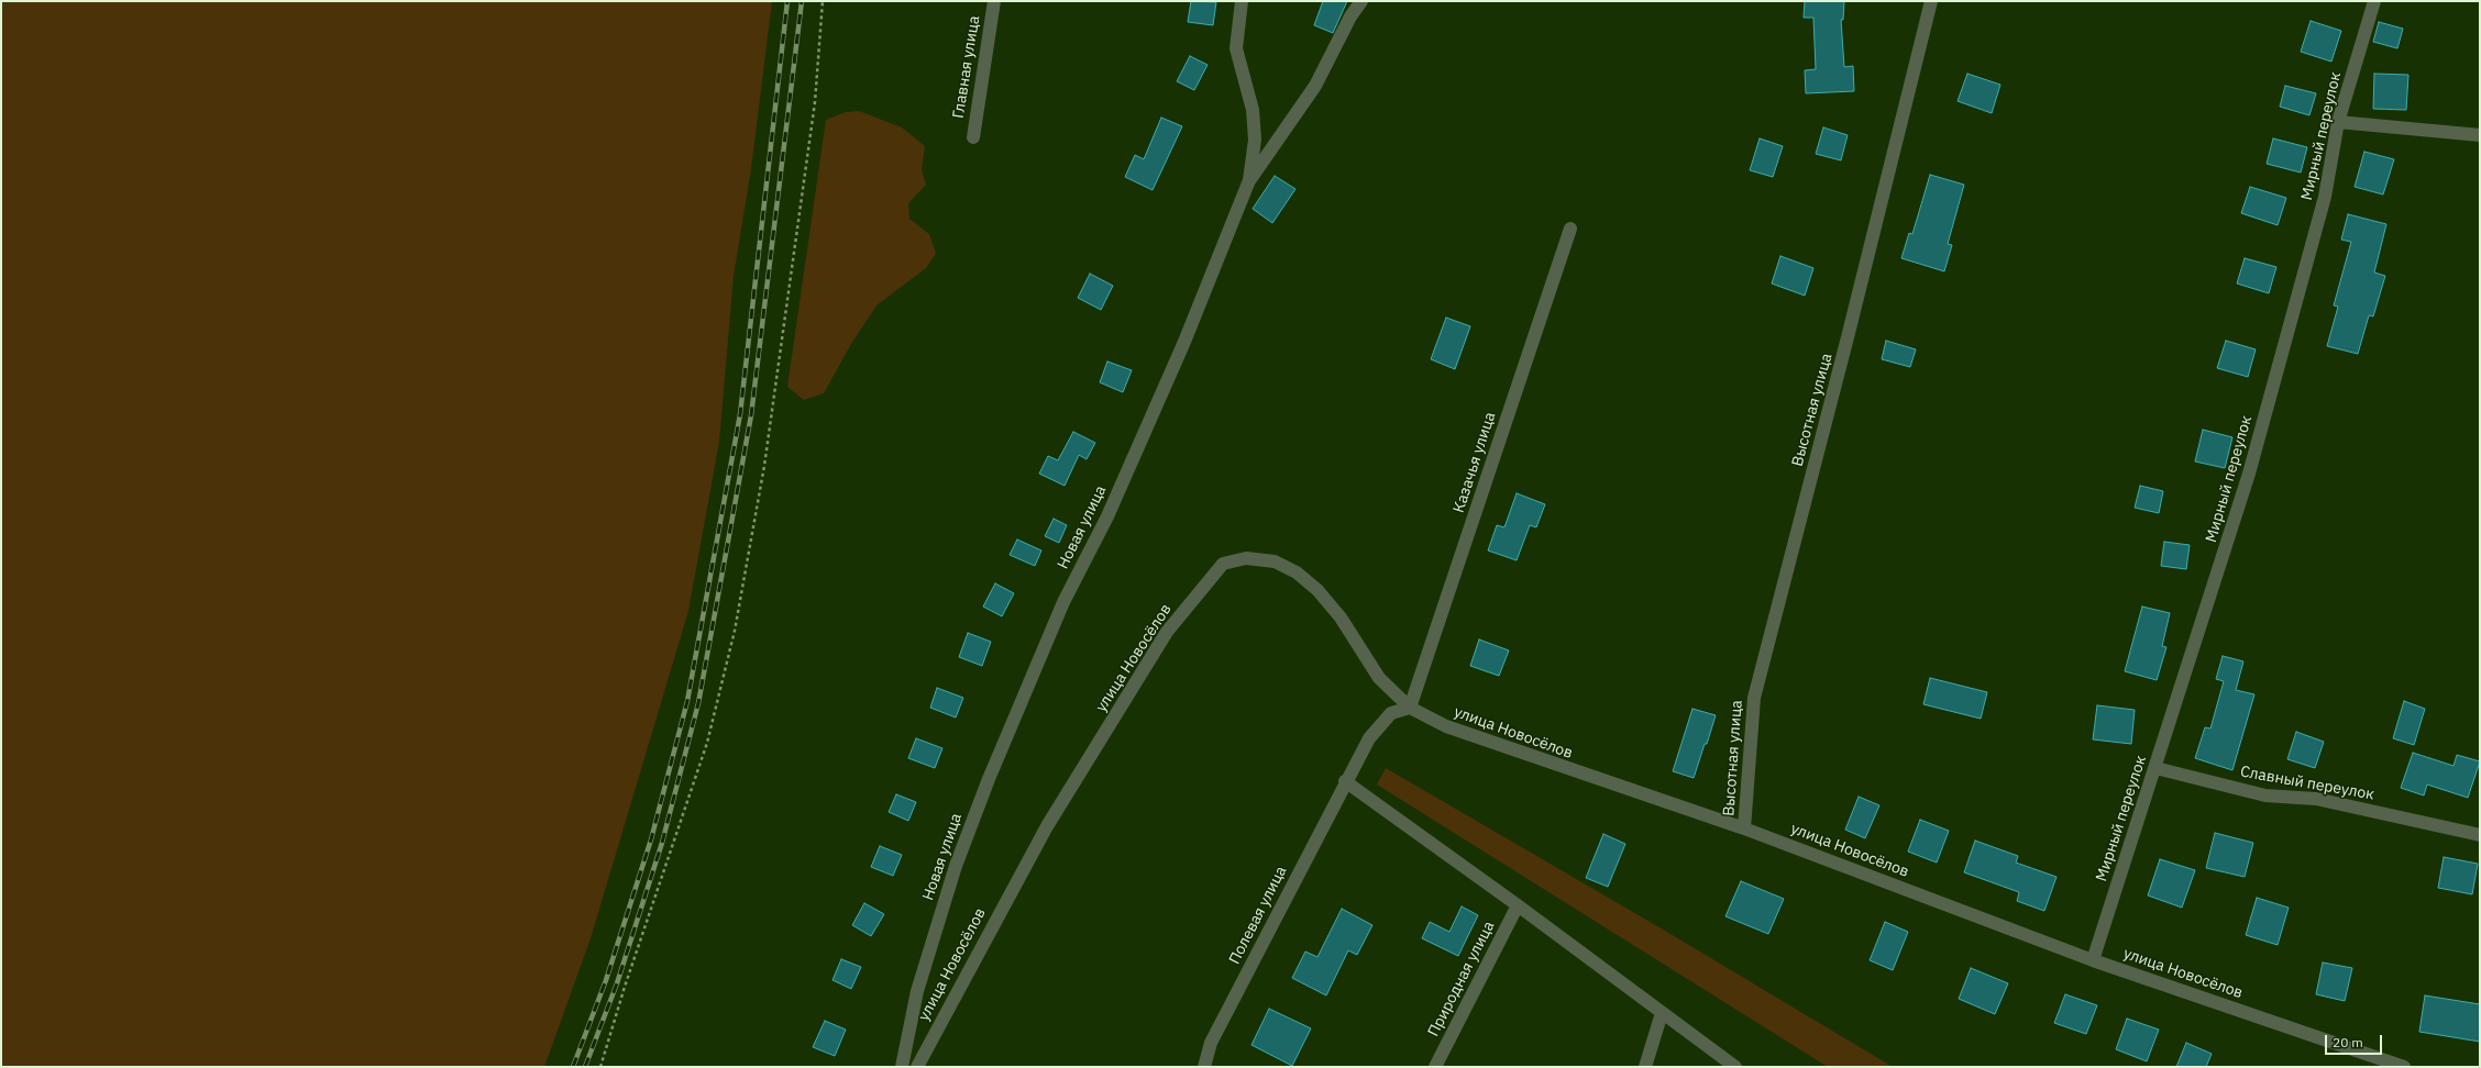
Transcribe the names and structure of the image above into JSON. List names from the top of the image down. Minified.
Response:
{"streets":{"street":["Главная улица","Мирный переулок","Высотная улица","Казачья улица","Новая улица","улица Новосёлов","Славный переулок","Полевая улица","Природная улица"]},"crossings":[["Мирный переулок","улица Новосёлов"],["Мирный переулок","Славный переулок"],["Высотная улица","улица Новосёлов"],["Казачья улица","улица Новосёлов"],["Казачья улица","Полевая улица"],["улица Новосёлов","Полевая улица"]],"scale_bar":"20 m"}
